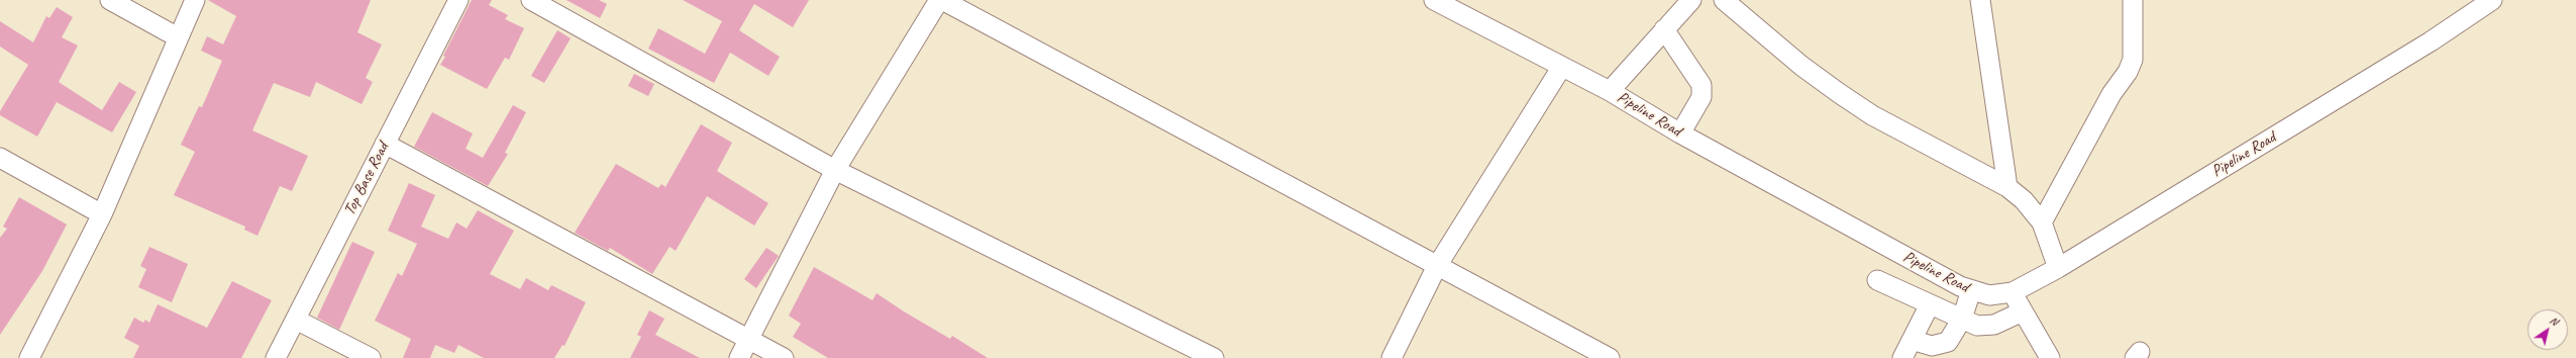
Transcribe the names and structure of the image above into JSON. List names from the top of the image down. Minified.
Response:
{"streets":{"street":["Pipeline Road","Top Base Road"]},"north":"top right"}
